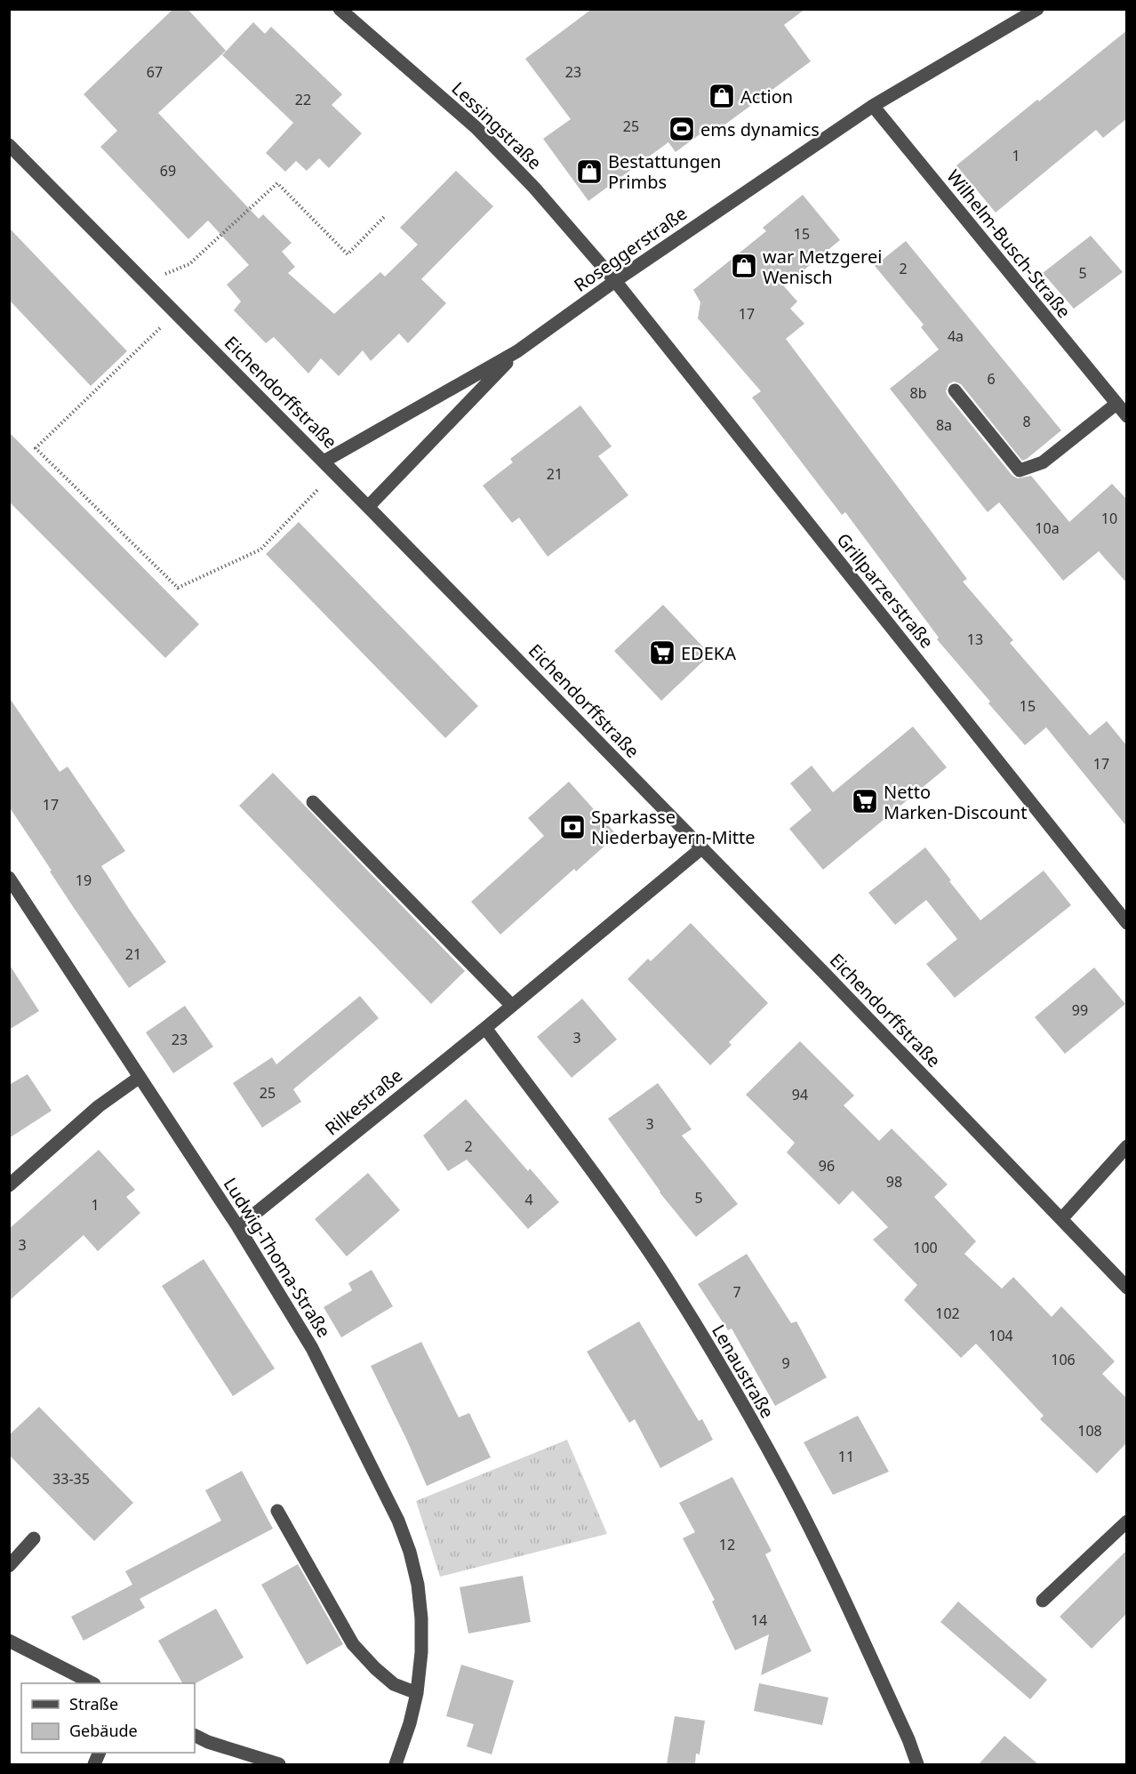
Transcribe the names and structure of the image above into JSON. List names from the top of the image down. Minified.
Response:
{"streets":{"street":["Lessingstraße","Wilhelm-Busch-Straße","Roseggerstraße","Eichendorffstraße","Grillparzerstraße","Rilkestraße","Ludwig-Thoma-Straße","Lenaustraße"]},"crossings":[["Lessingstraße","Roseggerstraße"],["Lessingstraße","Grillparzerstraße"],["Wilhelm-Busch-Straße","Roseggerstraße"],["Roseggerstraße","Eichendorffstraße"],["Roseggerstraße","Grillparzerstraße"],["Eichendorffstraße","Rilkestraße"],["Rilkestraße","Ludwig-Thoma-Straße"],["Rilkestraße","Lenaustraße"]],"places":{"shop":["Action","Bestattungen Primbs","war Metzgerei Wenisch"],"sports":["ems dynamics"],"supermarket":["EDEKA","Netto Marken-Discount"],"bank":["Sparkasse Niederbayern-Mitte"]},"house_numbers":["67","23","22","25","1","69","15","2","5","17","4a","6","8b","8","8a","21","10","10a","13","15","17","17","19","21","99","3","23","25","94","3","2","96","98","5","4","1","3","100","7","102","104","106","9","108","11","33-35","12","14"],"legend":["Straße","Gebäude"]}
